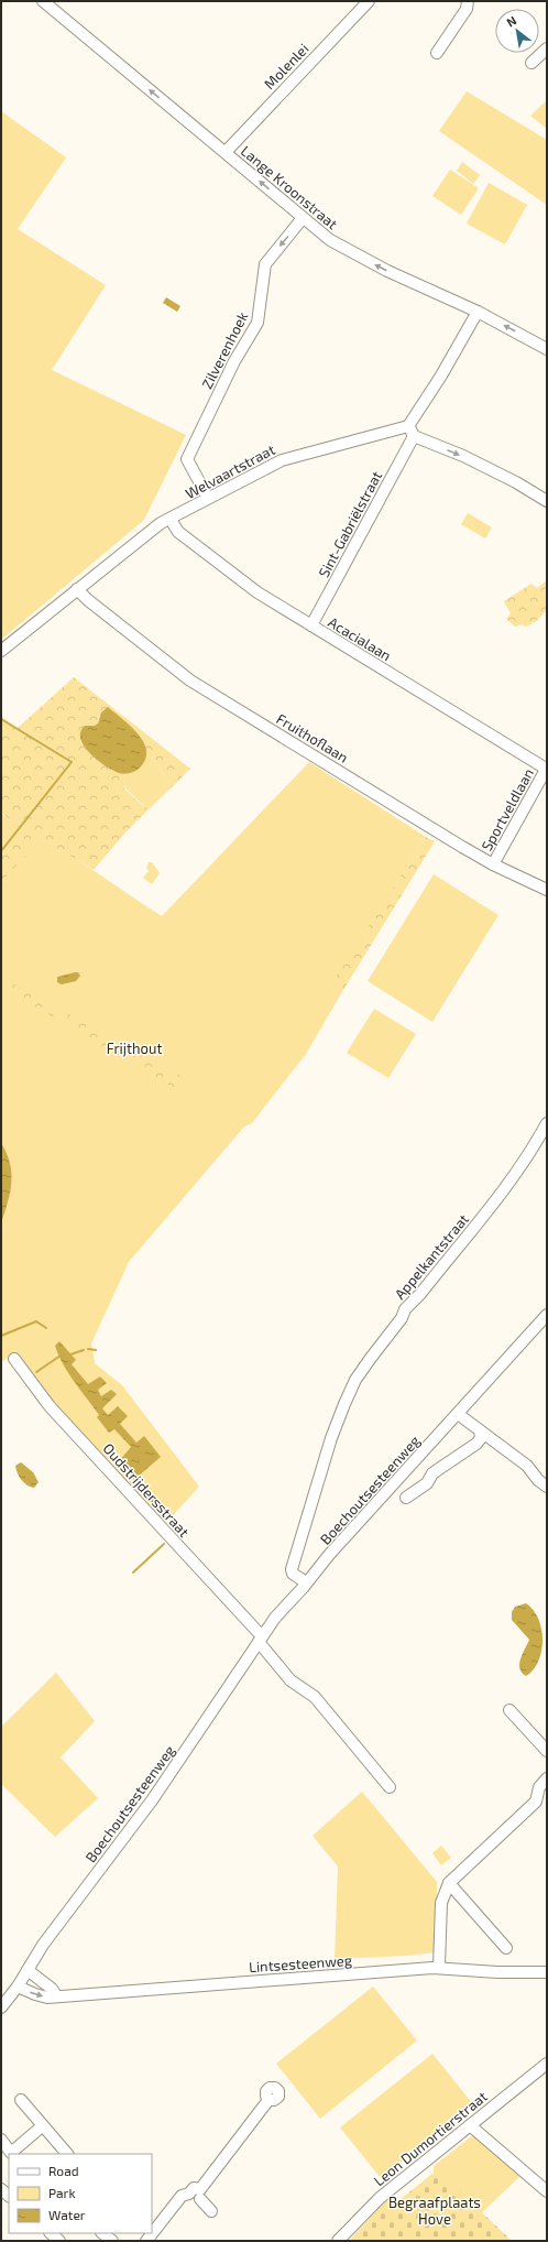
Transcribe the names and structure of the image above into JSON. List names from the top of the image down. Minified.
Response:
{"streets":{"street":["Molenlei","Lange Kroonstraat","Zilverenhoek","Welvaartstraat","Sint-Gabriëlstraat","Acacialaan","Fruithoflaan","Sportveldlaan","Appelkantstraat","Oudstrijdersstraat","Boechoutsesteenweg","Lintsesteenweg","Leon Dumortierstraat"]},"crossings":[["Molenlei","Lange Kroonstraat"],["Lange Kroonstraat","Zilverenhoek"],["Zilverenhoek","Welvaartstraat"],["Welvaartstraat","Acacialaan"],["Welvaartstraat","Fruithoflaan"],["Sint-Gabriëlstraat","Acacialaan"],["Acacialaan","Sportveldlaan"],["Fruithoflaan","Sportveldlaan"],["Appelkantstraat","Boechoutsesteenweg"],["Oudstrijdersstraat","Boechoutsesteenweg"],["Boechoutsesteenweg","Lintsesteenweg"]],"one_way":["Lange Kroonstraat","Zilverenhoek"],"parks":["Frijthout","Begraafplaats Hove"],"legend":["Road","Park","Water"],"north":"top left"}
